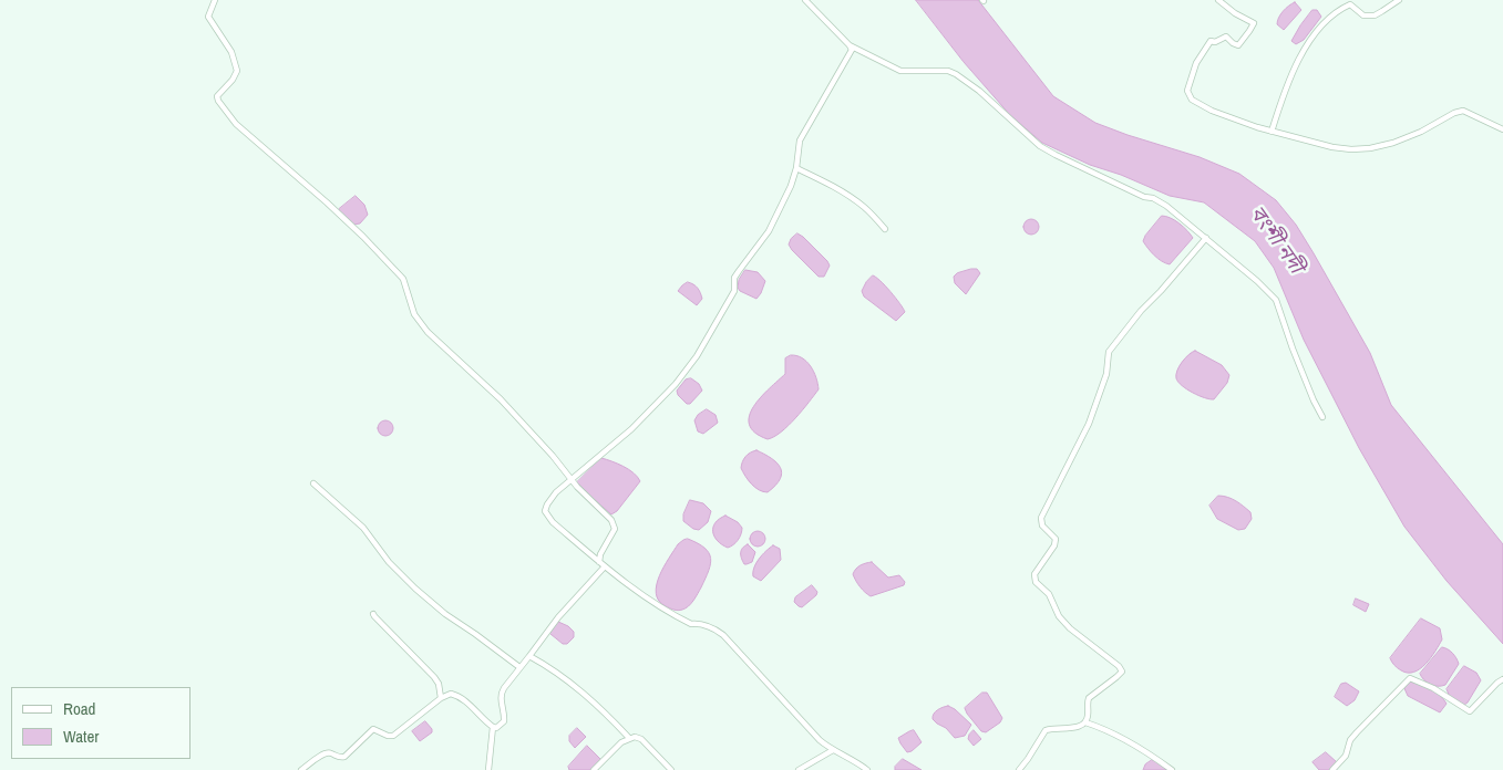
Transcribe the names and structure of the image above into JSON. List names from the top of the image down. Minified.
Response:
{"water":["বংশী নদী"],"legend":["Road","Water"]}
